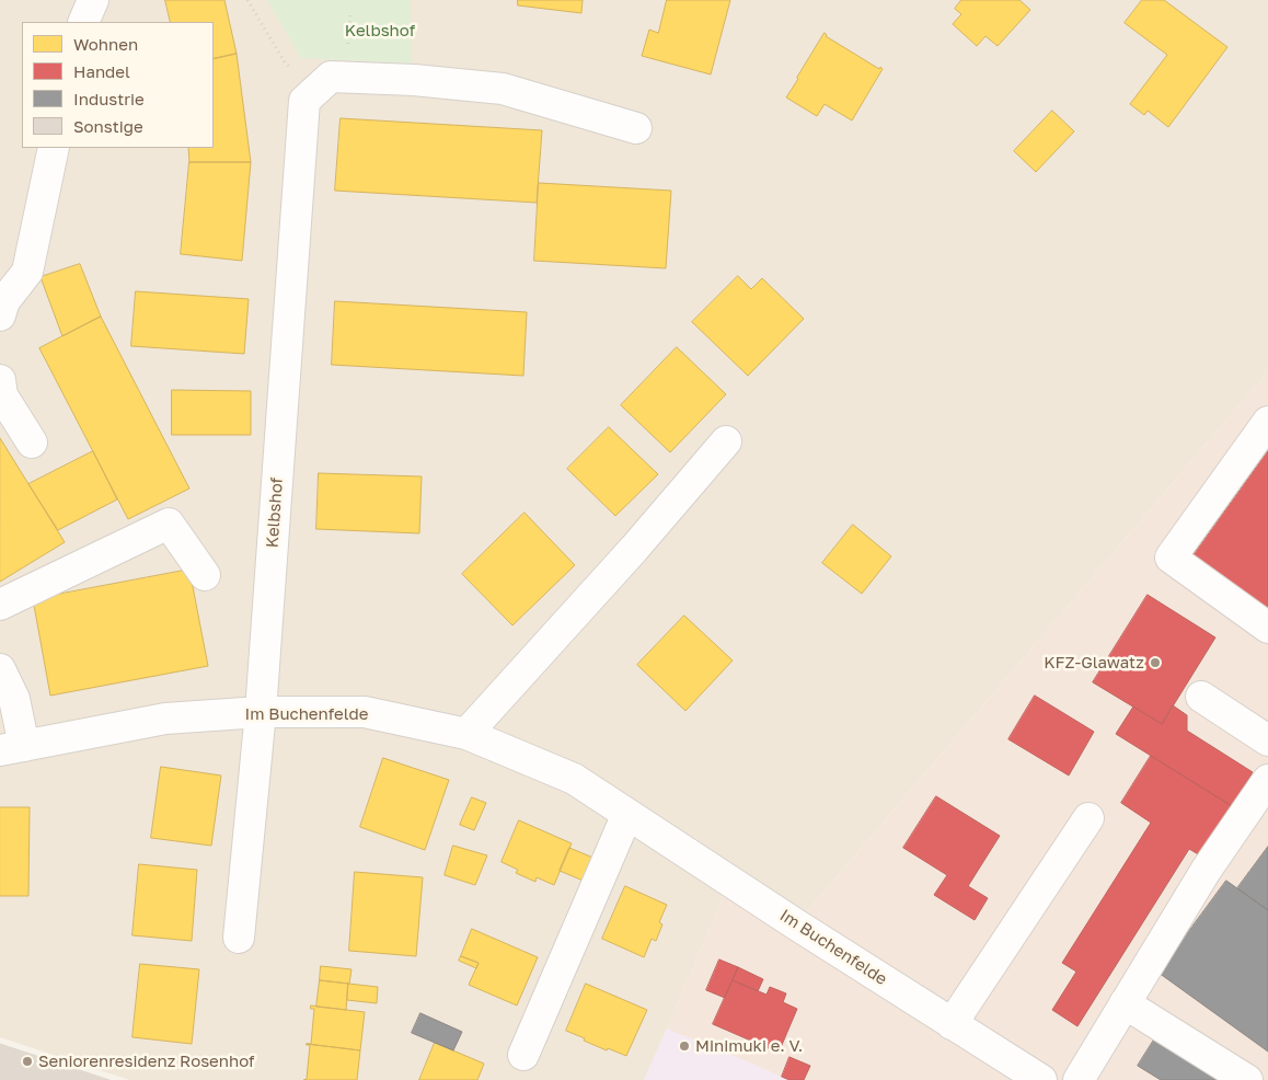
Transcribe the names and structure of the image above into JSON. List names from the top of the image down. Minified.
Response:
{"streets":{"street":["Kelbshof","Im Buchenfelde"]},"crossings":[["Kelbshof","Im Buchenfelde"]],"parks":["Kelbshof"],"places":["KFZ-Glawatz","Minimuki e. V.","Seniorenresidenz Rosenhof"],"legend":["Wohnen","Handel","Industrie","Sonstige"]}
